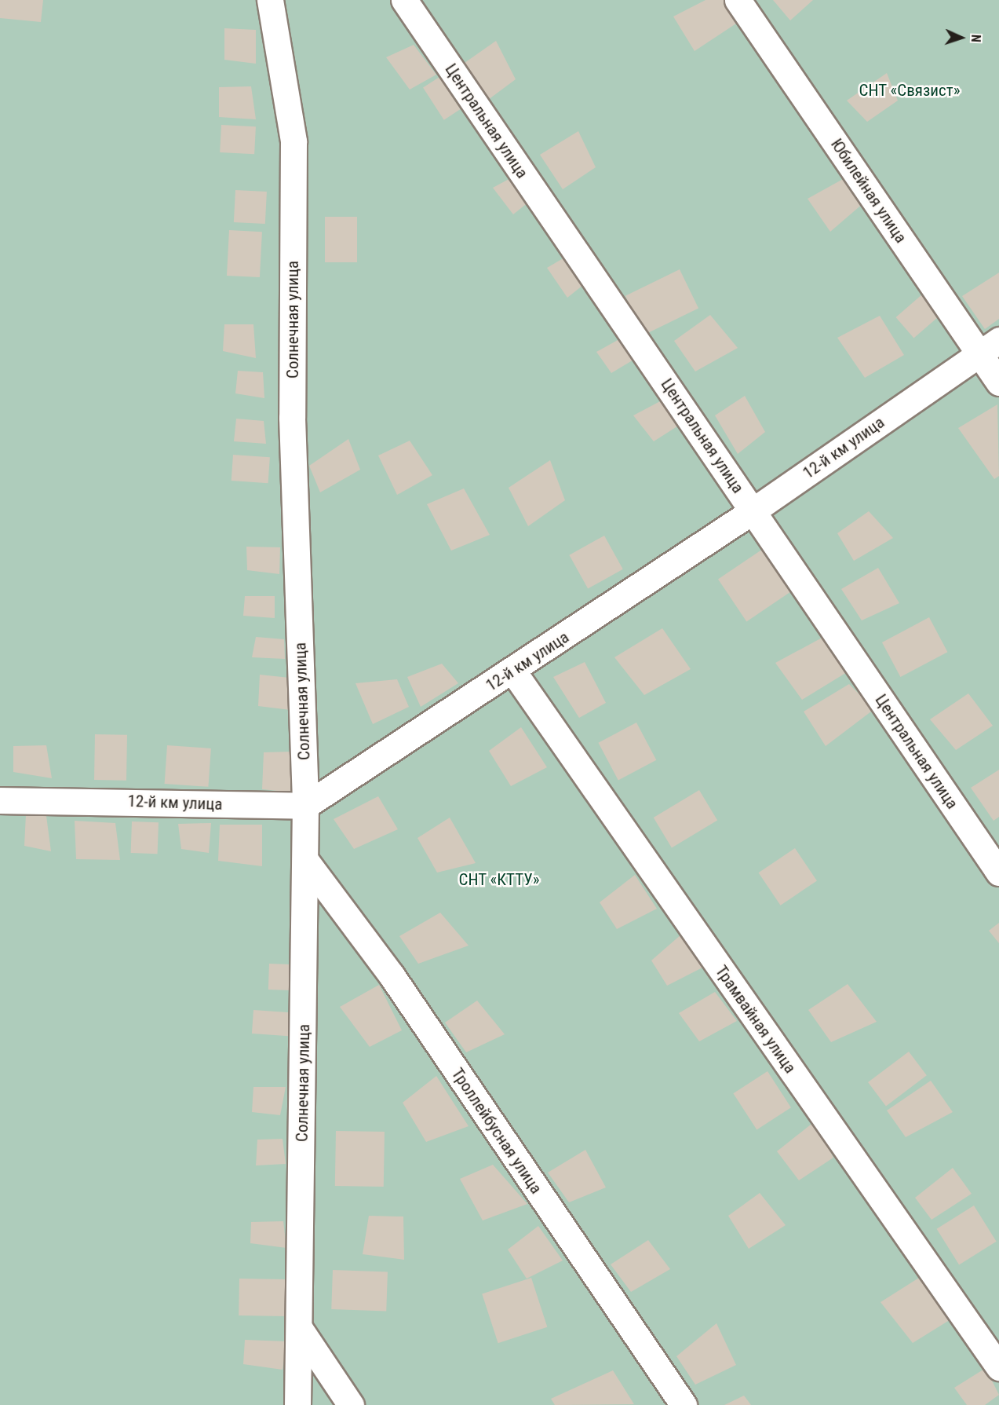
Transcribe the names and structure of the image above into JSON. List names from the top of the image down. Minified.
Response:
{"streets":{"street":["Центральная улица","Юбилейная улица","Солнечная улица","12-й км улица","Трамвайная улица","Троллейбусная улица"]},"crossings":[["Центральная улица","12-й км улица"],["Юбилейная улица","12-й км улица"],["Солнечная улица","12-й км улица"],["Солнечная улица","Троллейбусная улица"],["12-й км улица","Трамвайная улица"]],"parks":["СНТ «Связист»","СНТ «КТТУ»"],"north":"right"}
